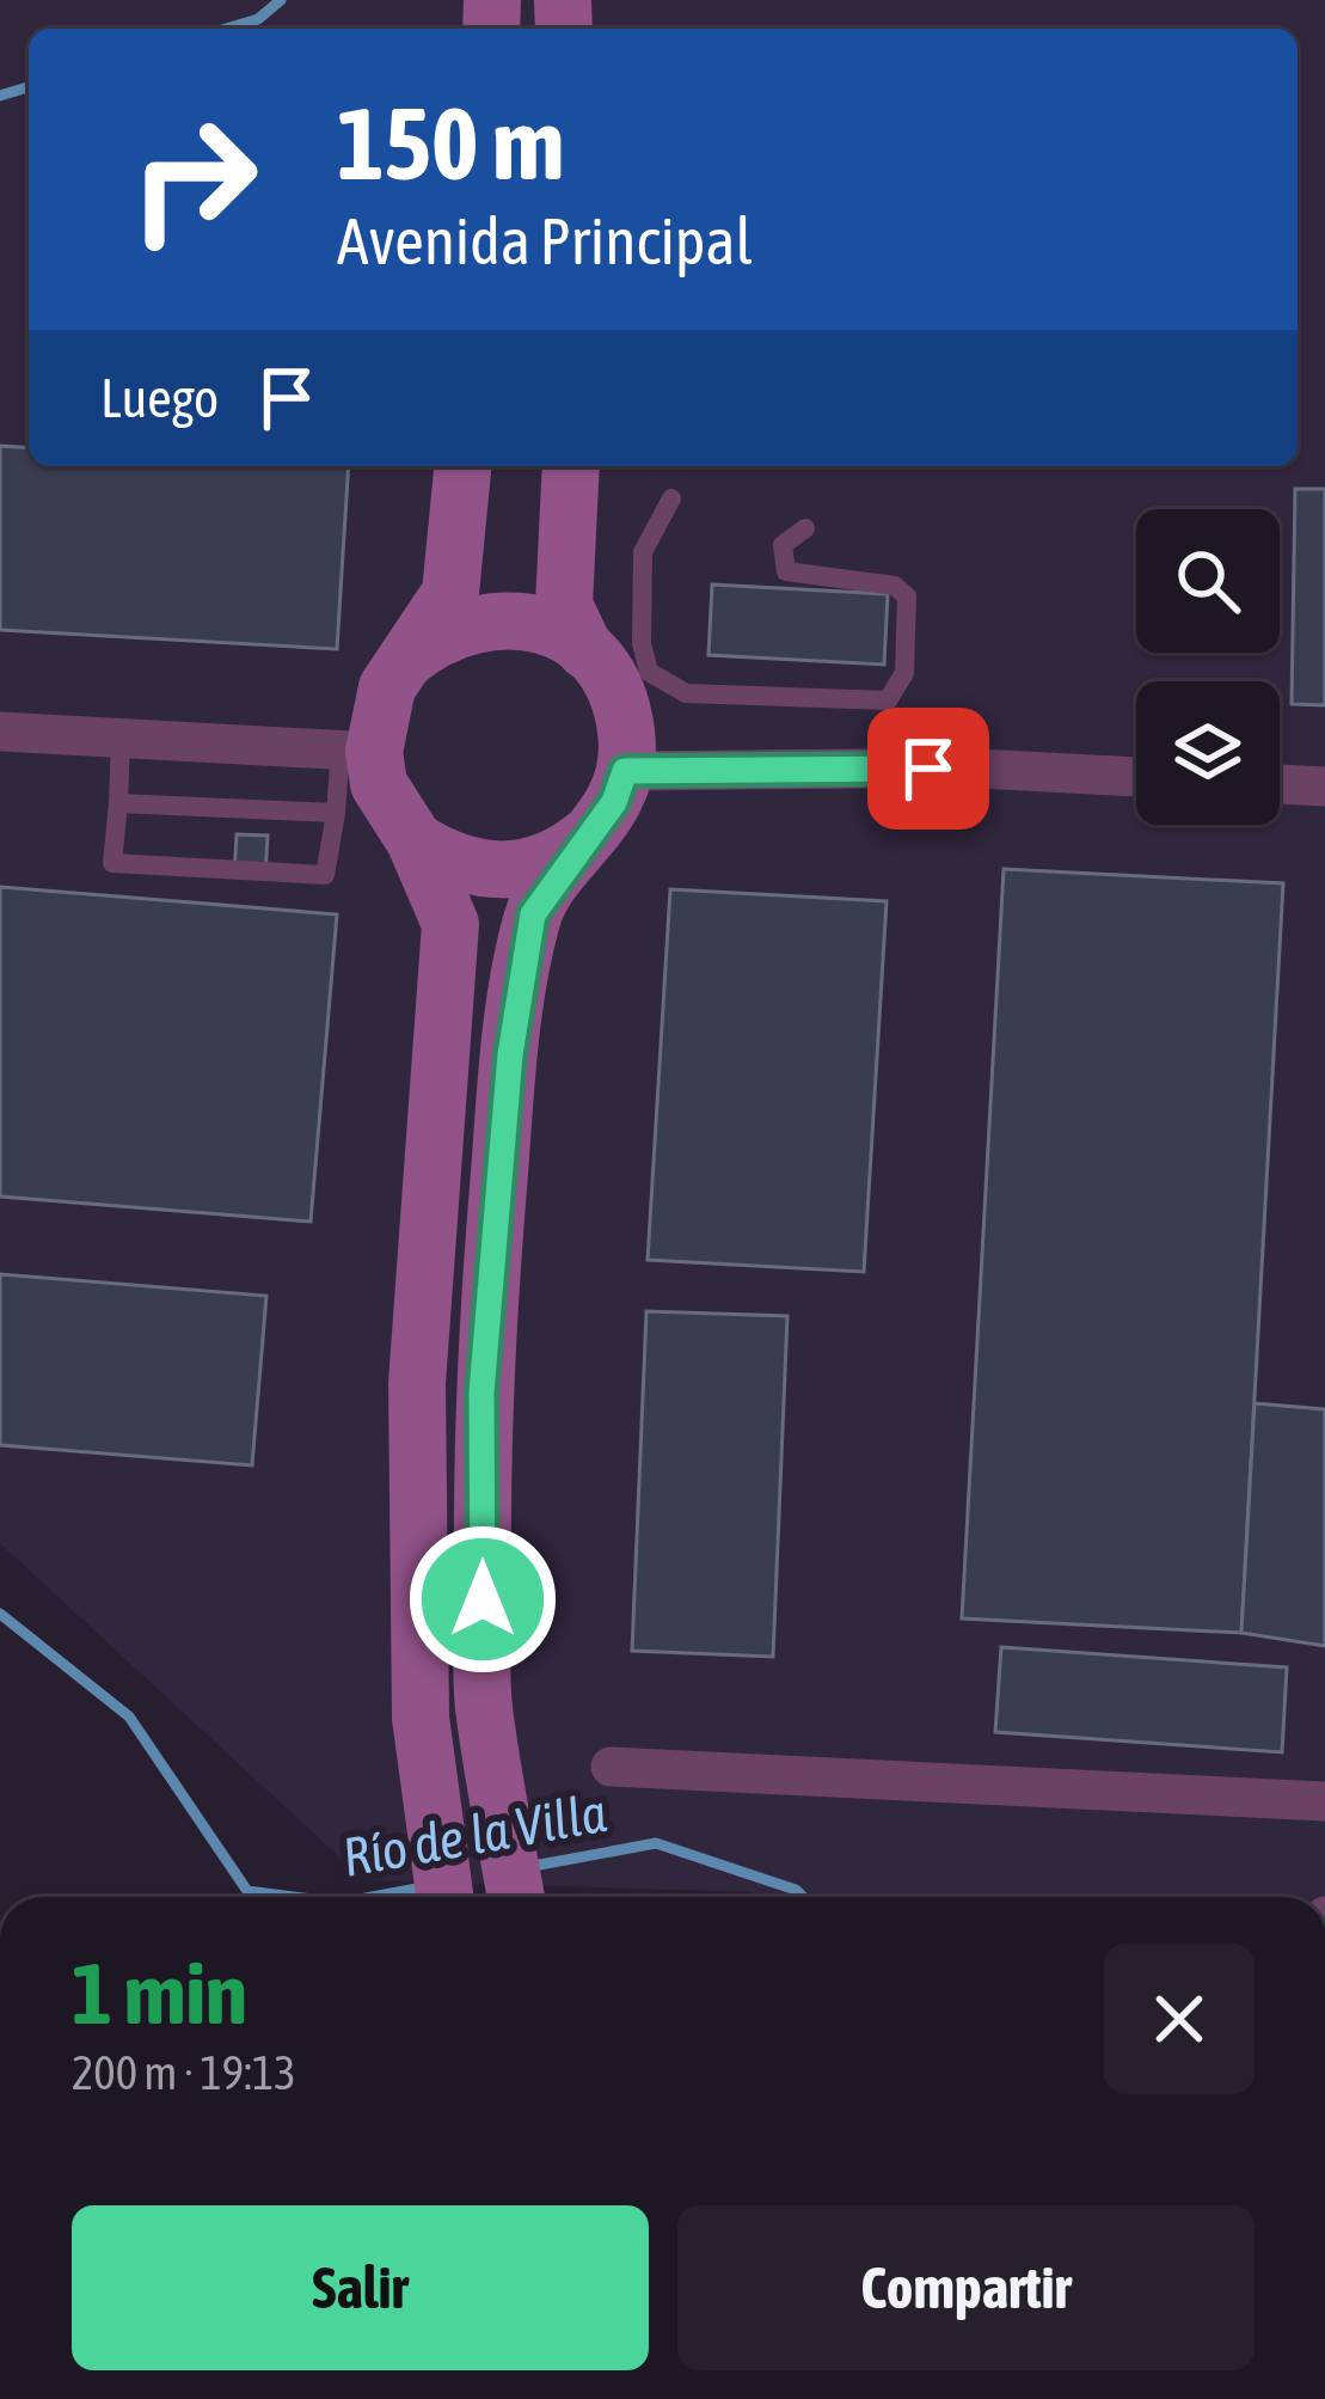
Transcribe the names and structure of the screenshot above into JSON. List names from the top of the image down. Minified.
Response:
{"water":["Río de la Villa"],"page":{"turn":["150 m","Avenida Principal"],"then":"Luego","heading":["1 min","200 m · 19:13"],"buttons":["Salir","Compartir"]}}
